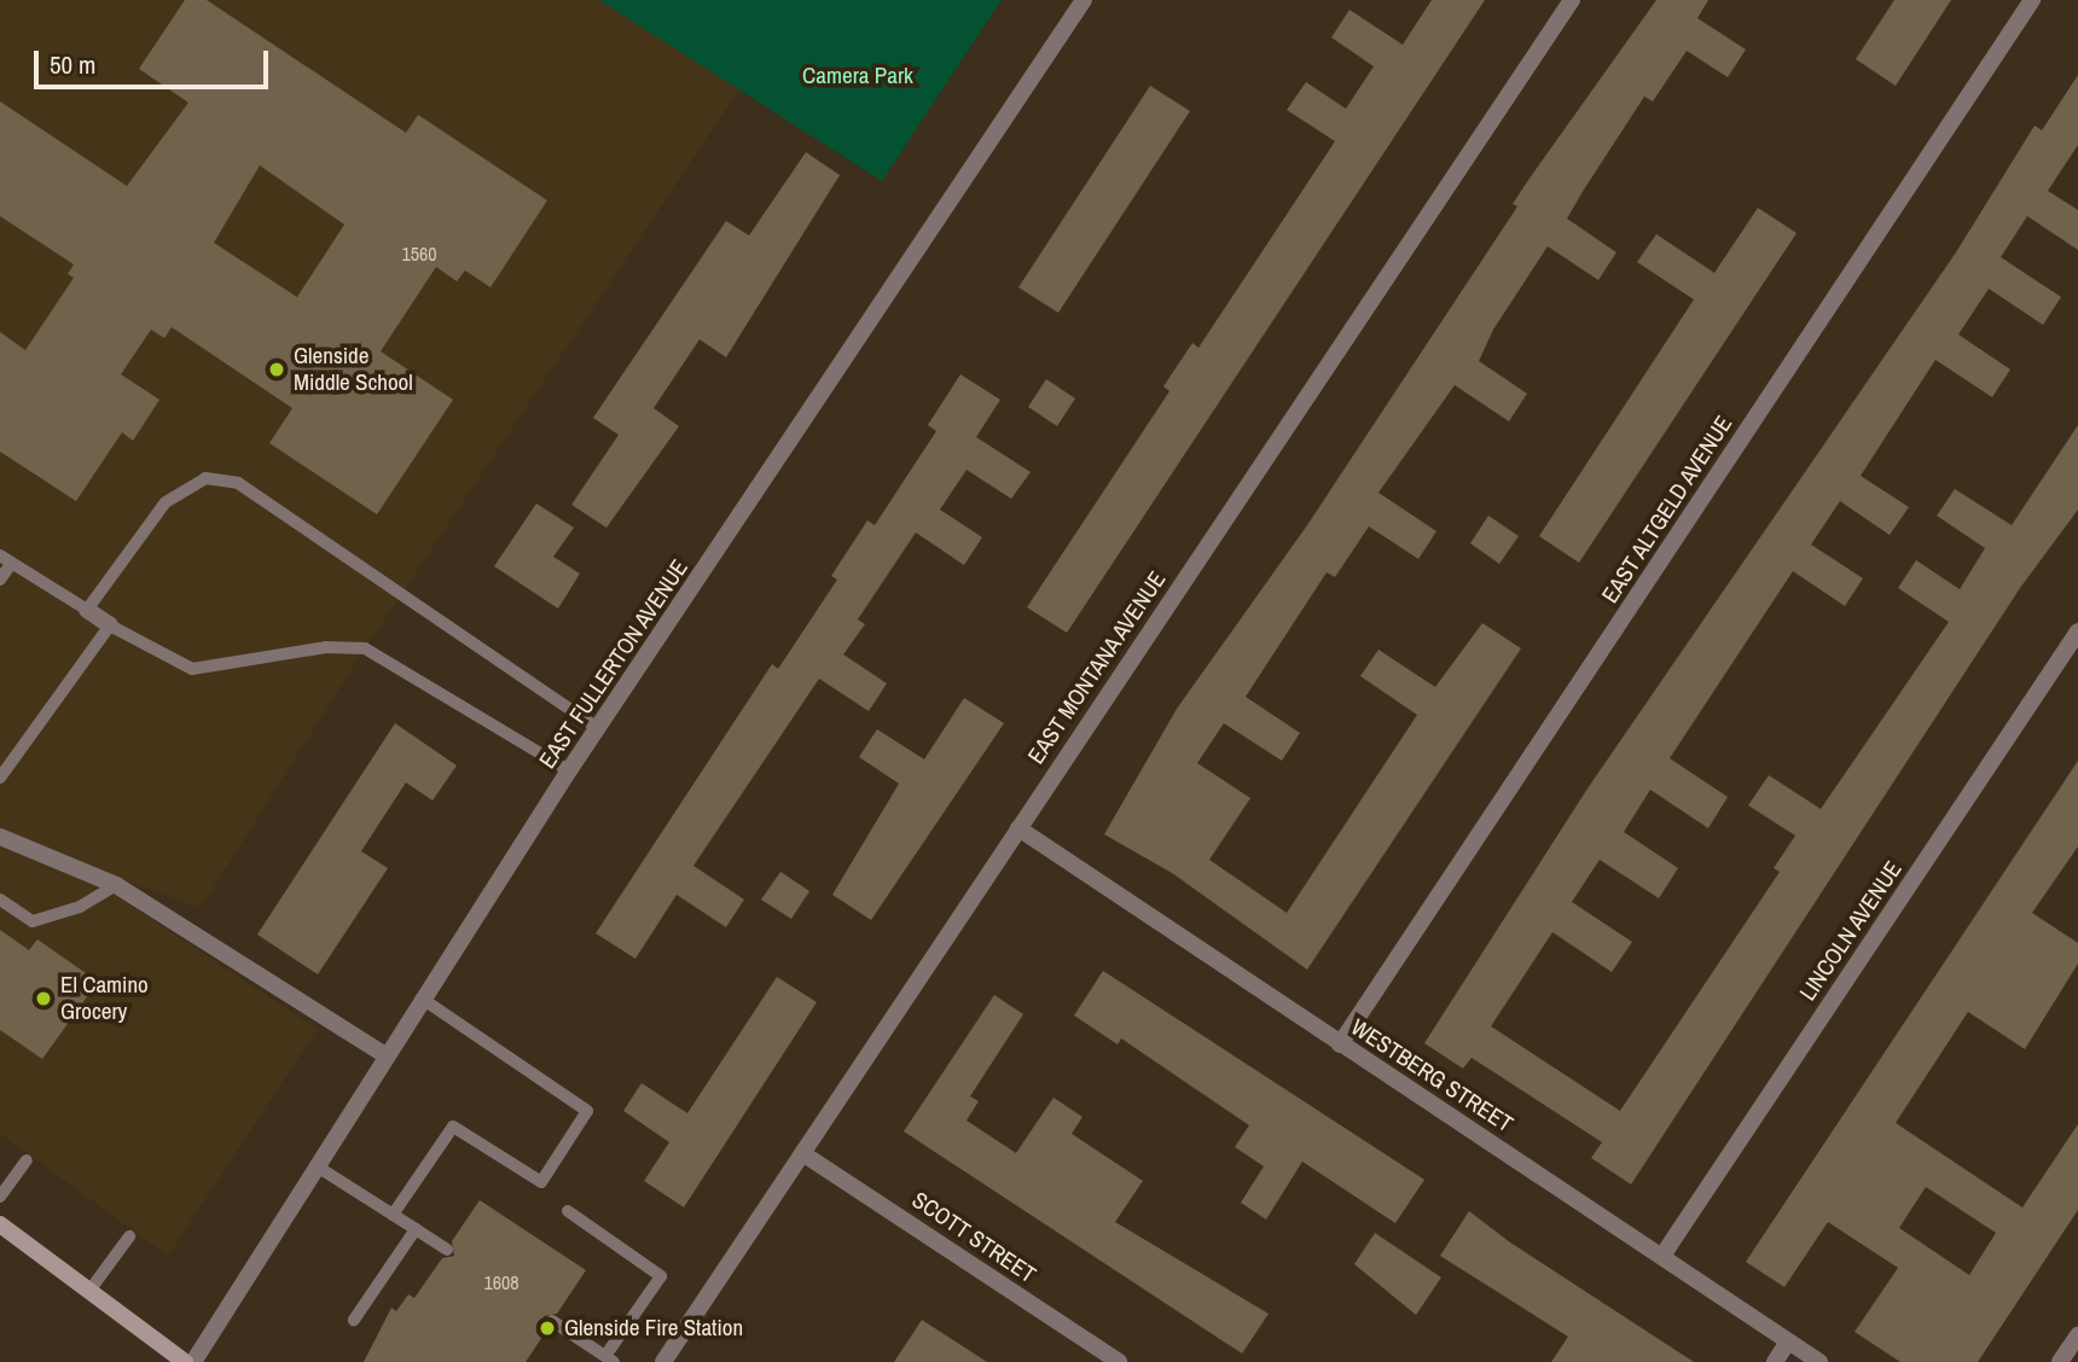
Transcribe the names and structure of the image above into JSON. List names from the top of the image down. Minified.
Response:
{"streets":{"street":["EAST ALTGELD AVENUE","EAST FULLERTON AVENUE","EAST MONTANA AVENUE","LINCOLN AVENUE","WESTBERG STREET","SCOTT STREET"]},"crossings":[["EAST ALTGELD AVENUE","WESTBERG STREET"],["EAST MONTANA AVENUE","WESTBERG STREET"],["EAST MONTANA AVENUE","SCOTT STREET"],["LINCOLN AVENUE","WESTBERG STREET"]],"parks":["Camera Park"],"places":["Glenside Middle School","El Camino Grocery","Glenside Fire Station"],"house_numbers":["1560","1608"],"scale_bar":"50 m"}
